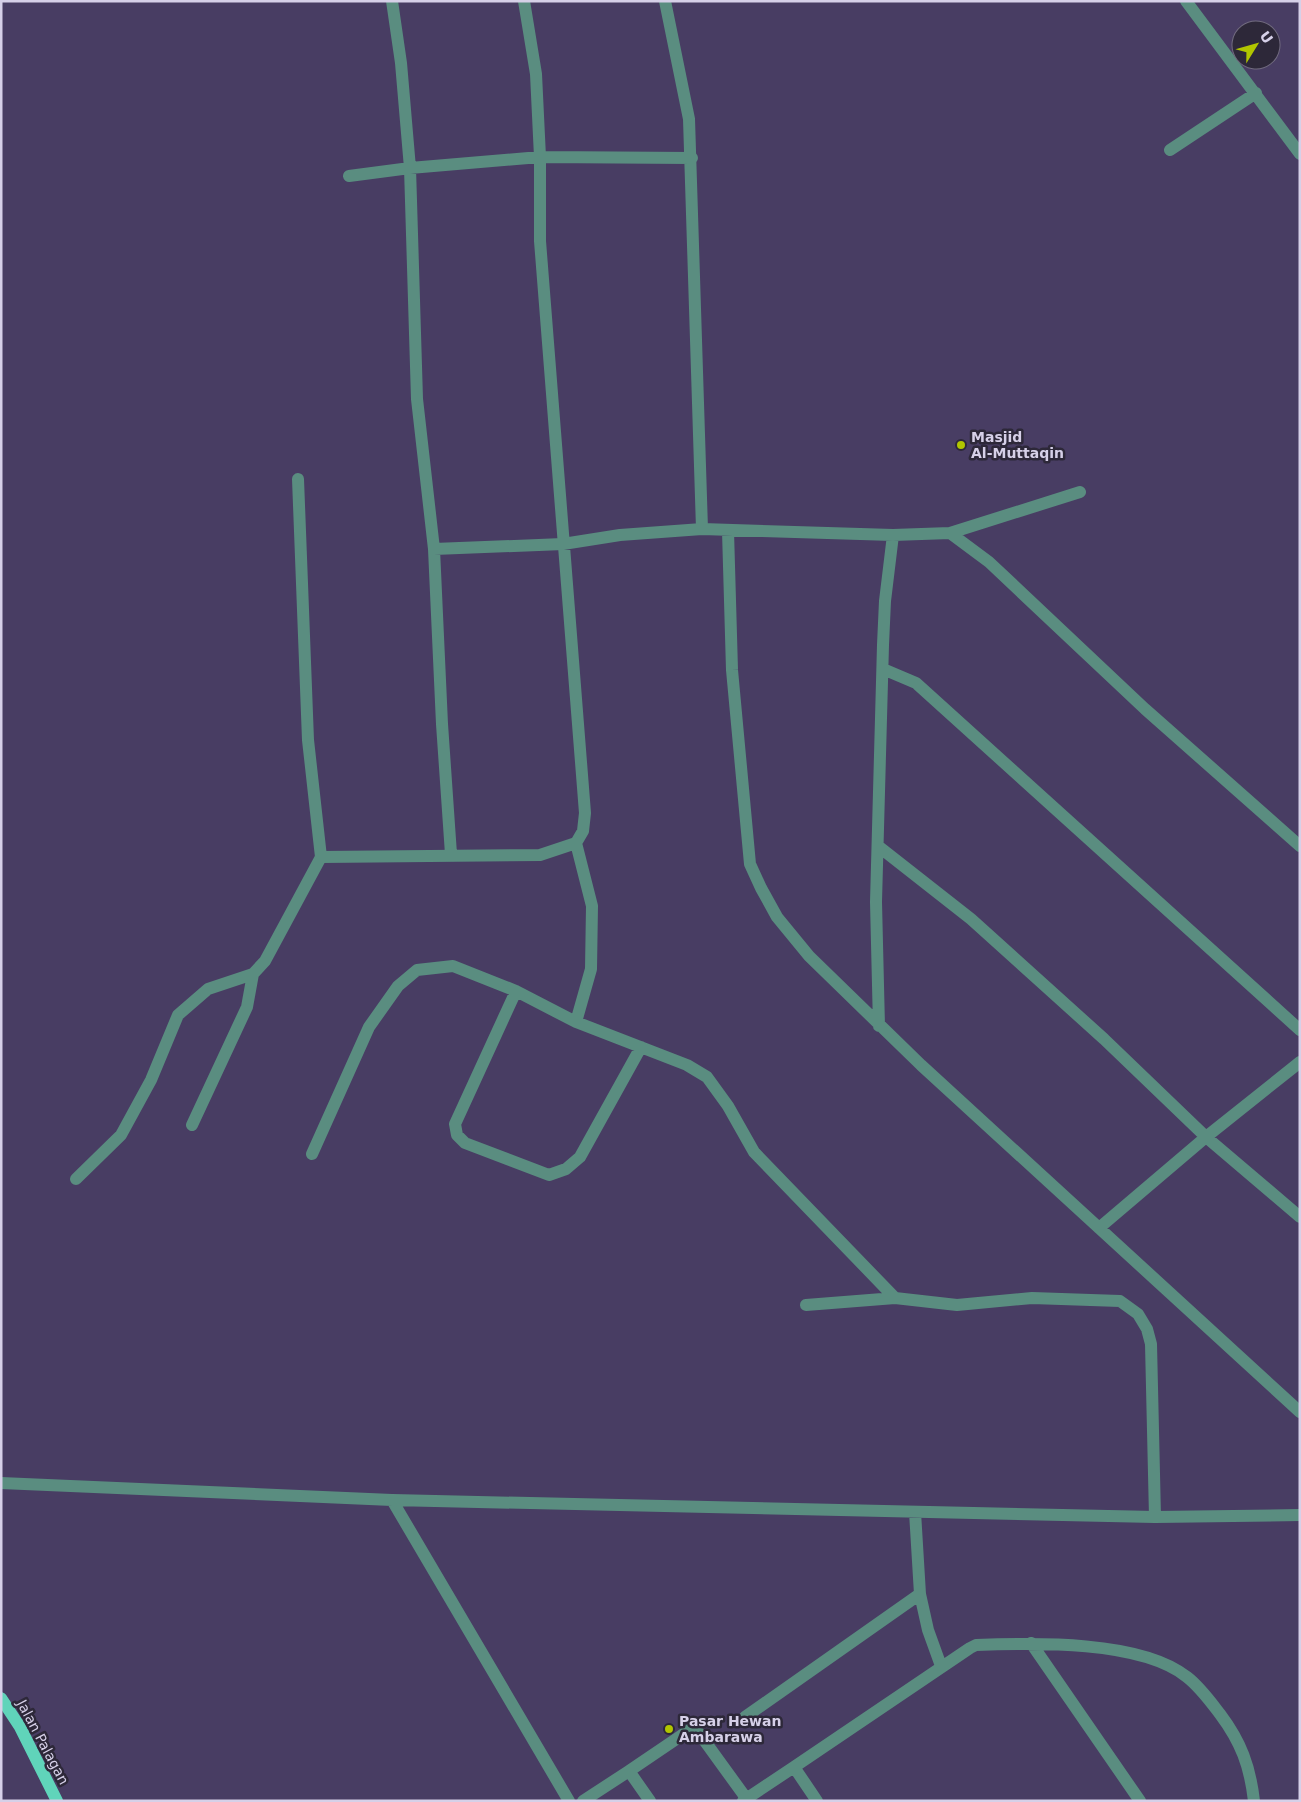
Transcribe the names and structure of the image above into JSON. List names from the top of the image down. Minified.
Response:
{"streets":{"main road":["Jalan Palagan"]},"places":["Masjid Al-Muttaqin","Pasar Hewan Ambarawa"],"north":"top right"}
